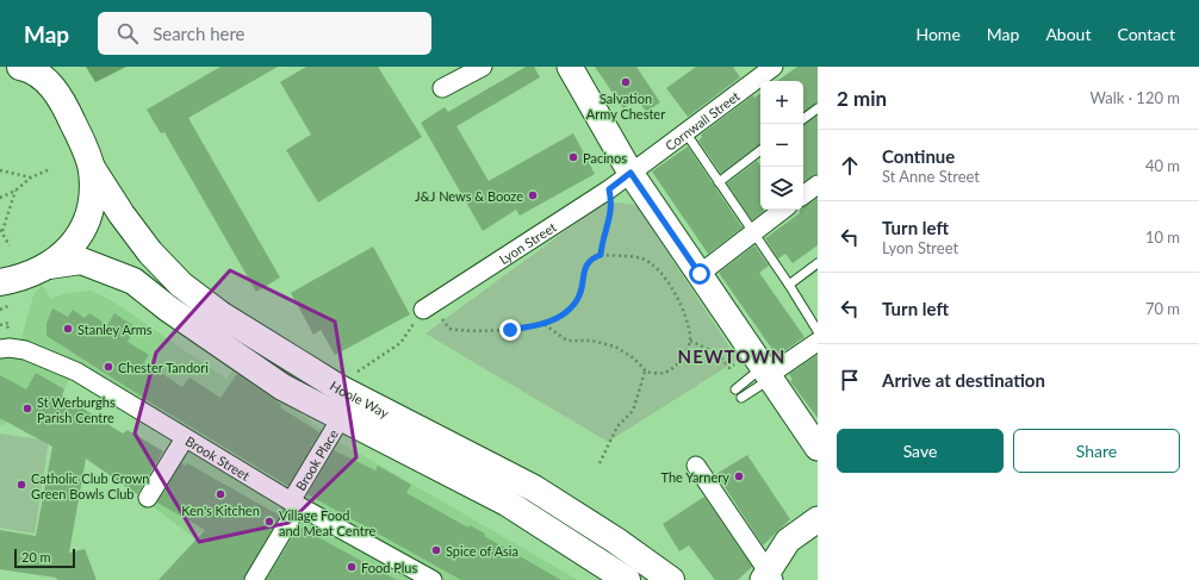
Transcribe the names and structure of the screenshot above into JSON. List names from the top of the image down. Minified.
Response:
{"streets":{"highway":["Hoole Way"],"street":["Cornwall Street","Lyon Street","Brook Street","Brook Place"]},"crossings":[["Cornwall Street","Lyon Street"],["Hoole Way","Brook Place"],["Brook Street","Brook Place"]],"districts":["NEWTOWN"],"places":["Salvation Army Chester","Pacinos","J&J News & Booze","Stanley Arms","Chester Tandori","St Werburghs Parish Centre","The Yarnery","Catholic Club Crown Green Bowls Club","Ken's Kitchen","Village Food and Meat Centre","Spice of Asia","Food Plus"],"scale_bar":"20 m","page":{"header":"Map","search":"Search here","nav":["Home","Map","About","Contact"],"heading":["2 min","Walk · 120 m"],"map_buttons":["+","−"],"list":[["Continue","St Anne Street","40 m"],["Turn left","Lyon Street","10 m"],["Turn left","70 m"],"Arrive at destination"],"buttons":["Save","Share"],"scale":"20 m"}}
